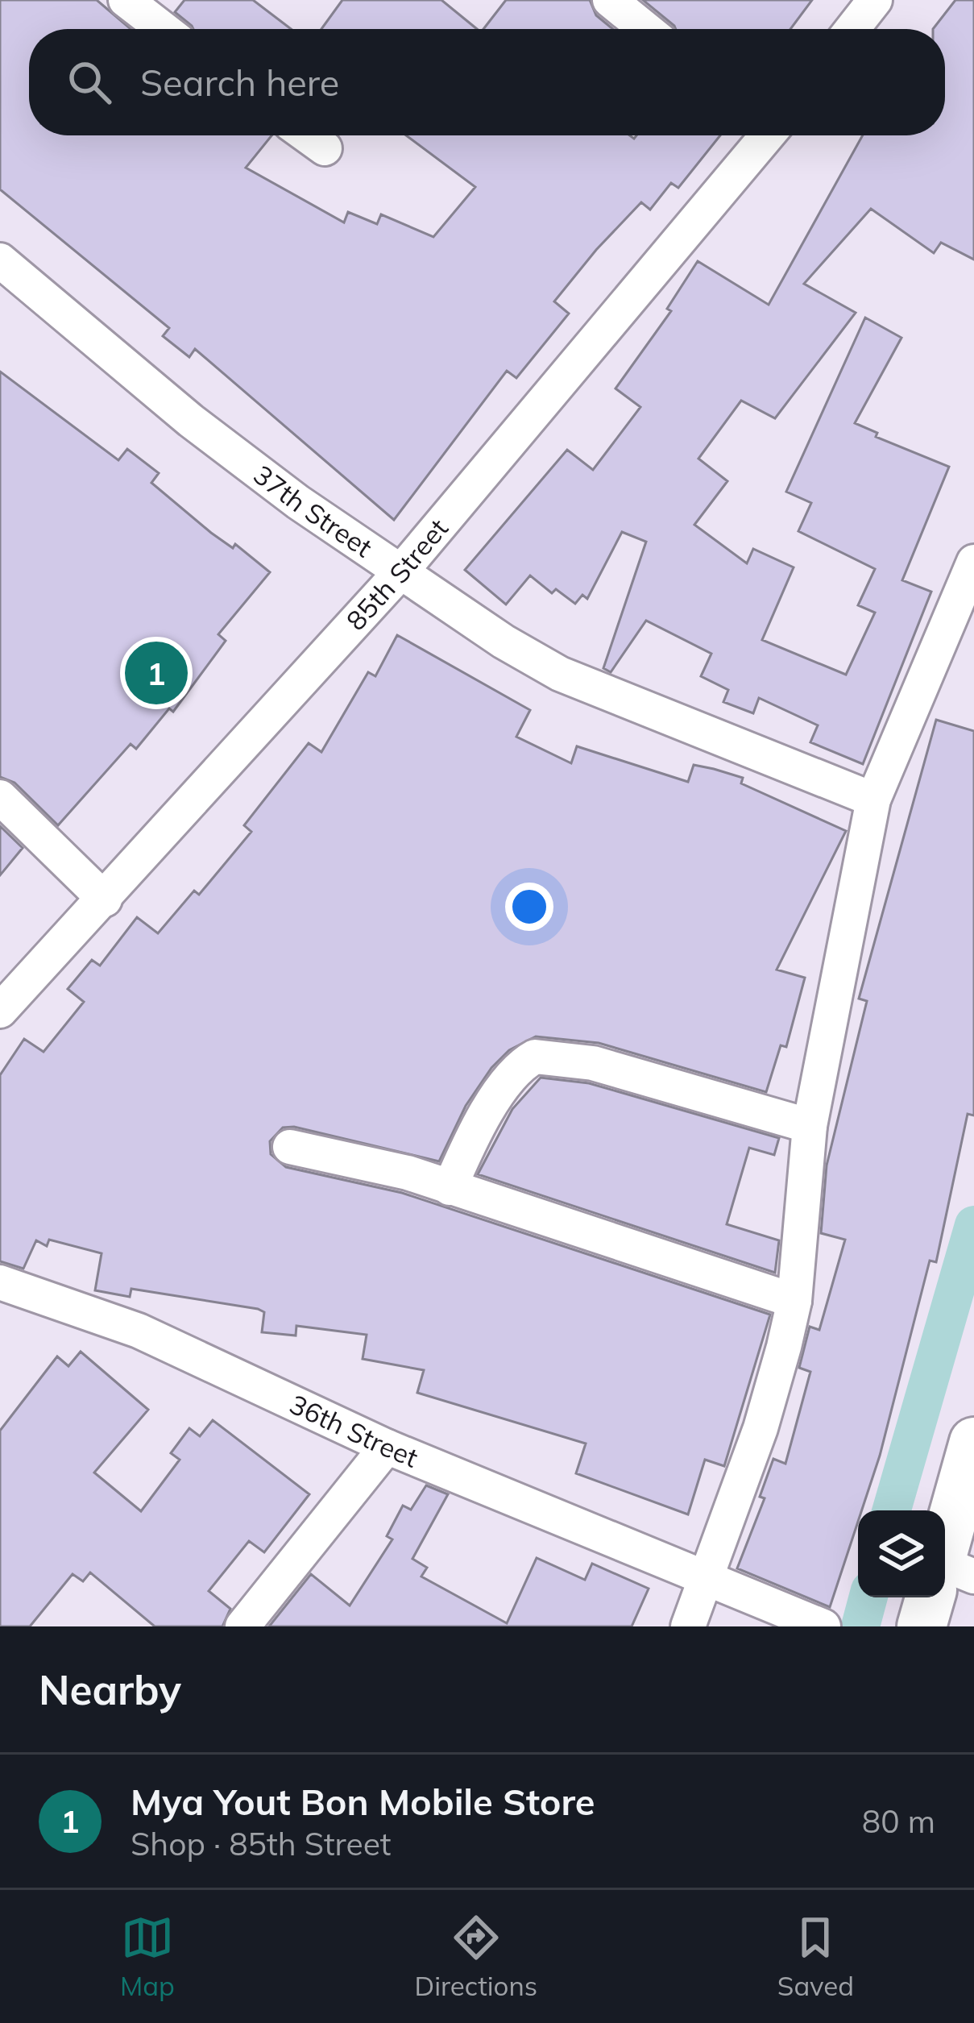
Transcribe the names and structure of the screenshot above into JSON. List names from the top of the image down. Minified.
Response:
{"streets":{"street":["37th Street","85th Street","36th Street"]},"crossings":[["37th Street","85th Street"]],"page":{"search":"Search here","pins":"1","heading":"Nearby","list":[{"mark":"1","name":"Mya Yout Bon Mobile Store","note":"Shop · 85th Street","value":"80 m"}],"nav":["Map","Directions","Saved"]}}
